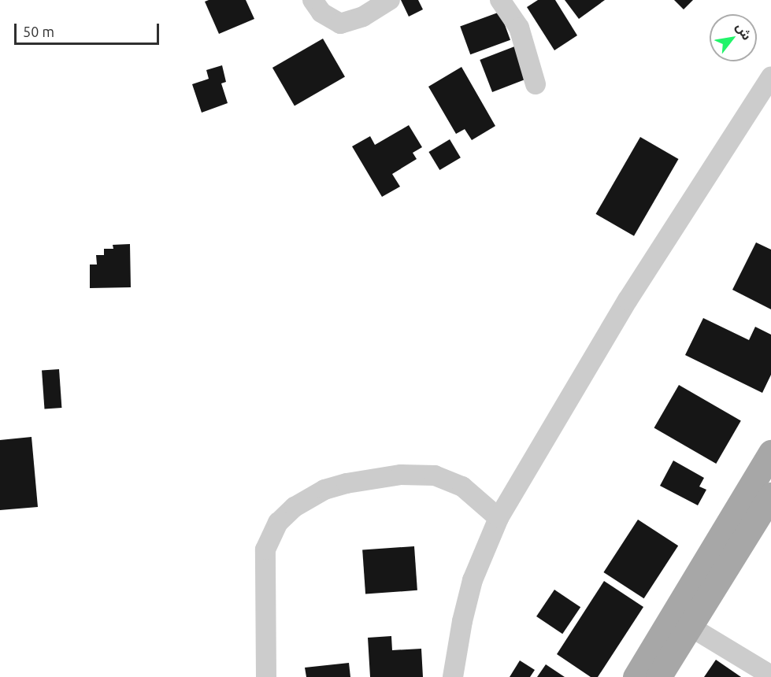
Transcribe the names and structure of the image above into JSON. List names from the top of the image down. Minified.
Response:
{"scale_bar":"50 m","north":"top right"}
